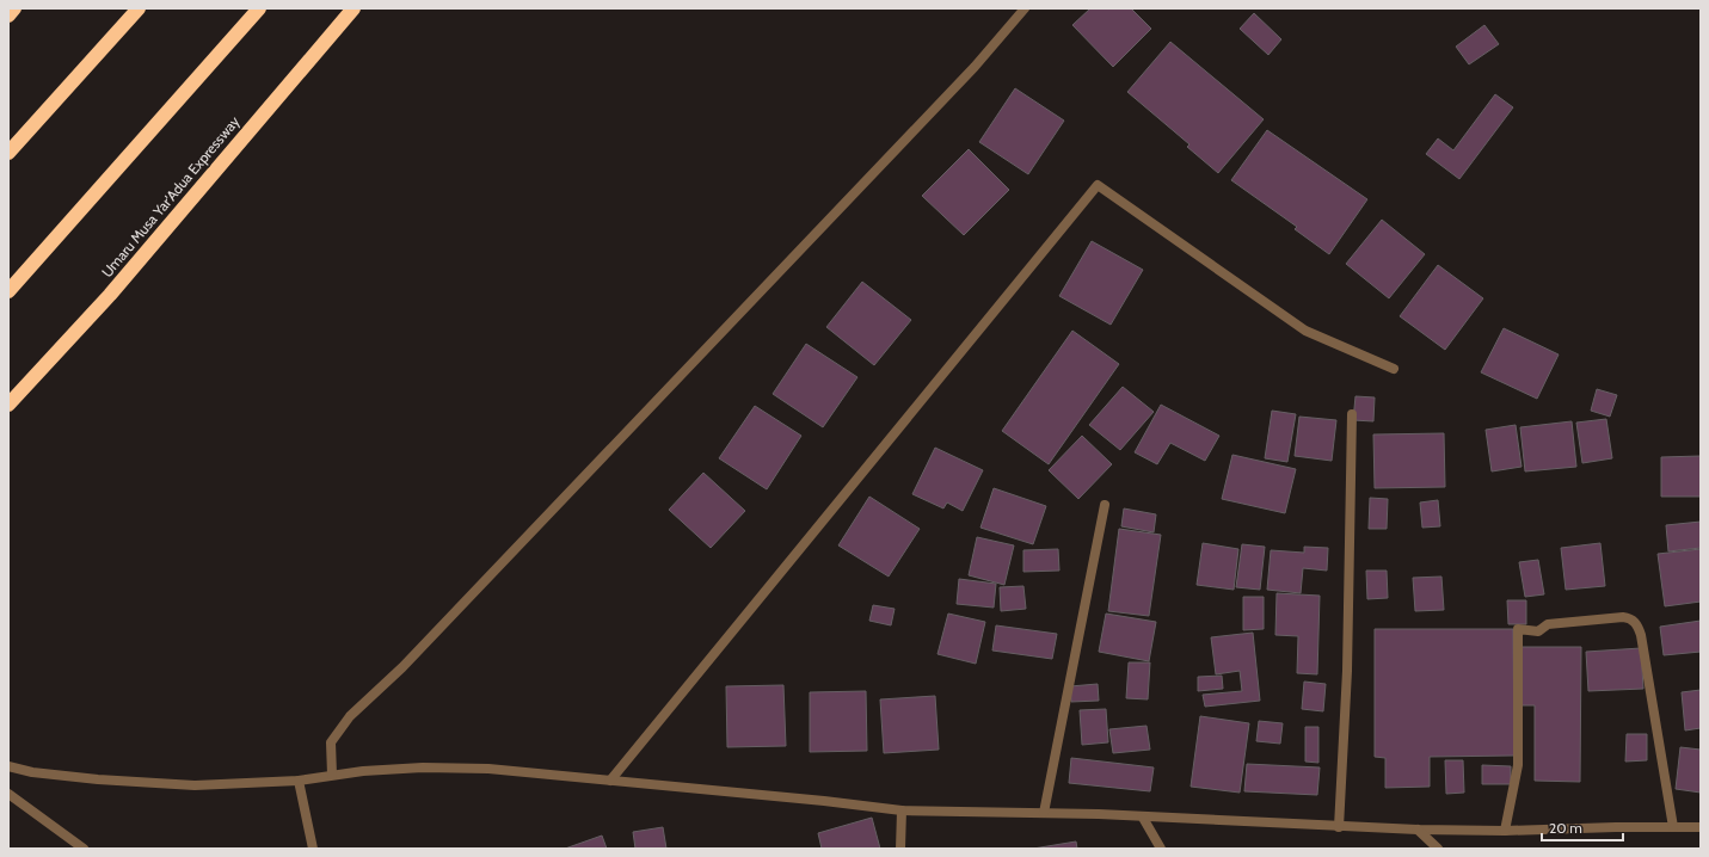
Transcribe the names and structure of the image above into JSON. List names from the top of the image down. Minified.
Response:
{"streets":{"highway":["Umaru Musa Yar'Adua Expressway"]},"scale_bar":"20 m"}
